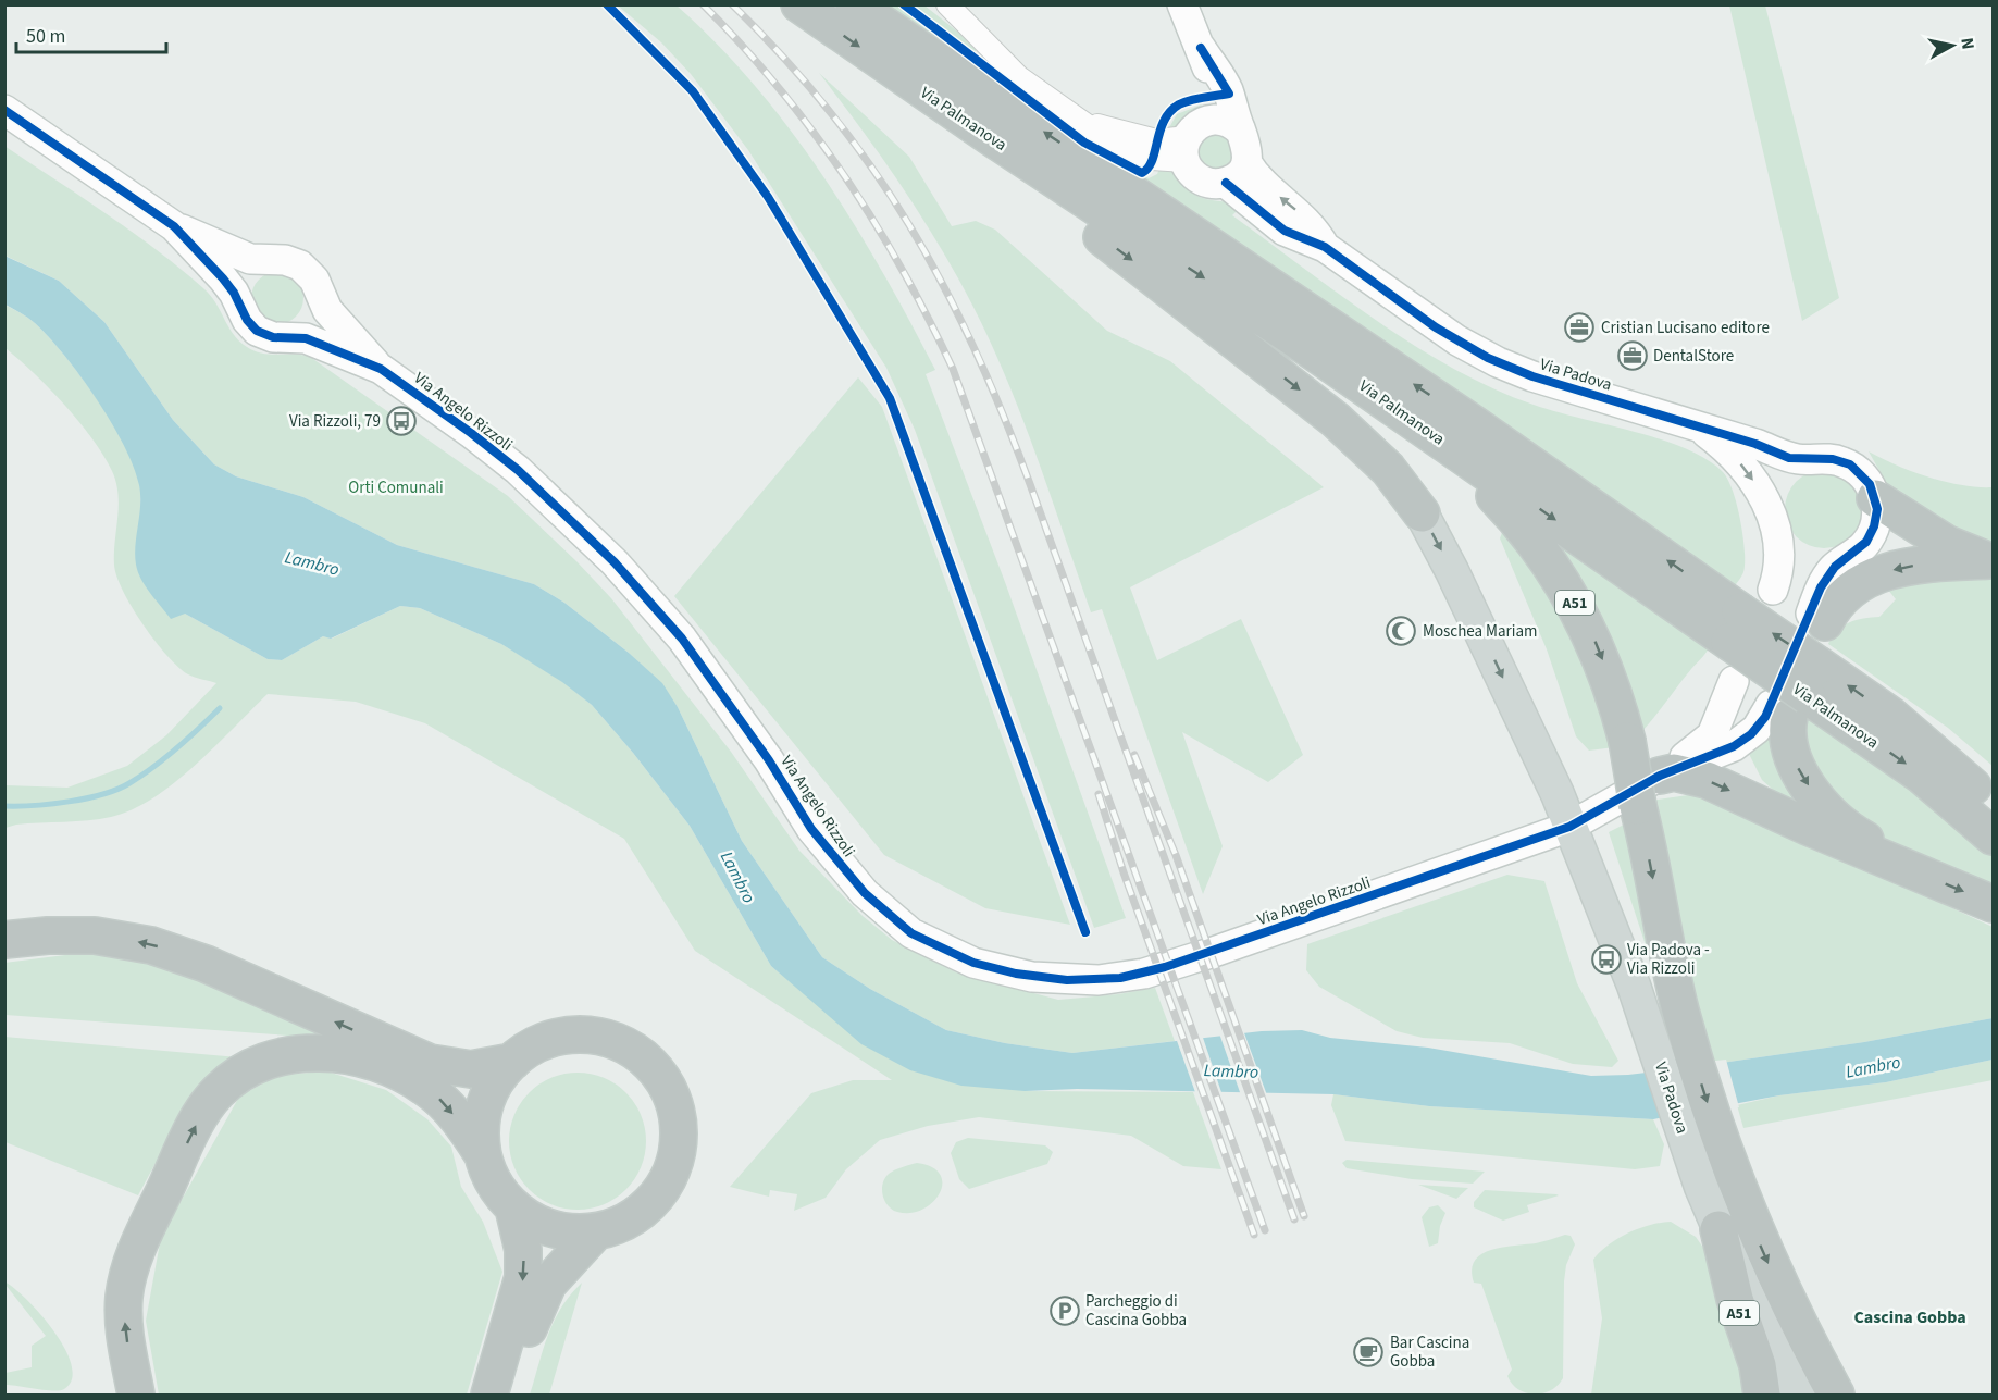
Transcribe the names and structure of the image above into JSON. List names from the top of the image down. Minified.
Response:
{"streets":{"highway":["Via Palmanova","A51"],"main road":["Via Padova"],"street":["Via Angelo Rizzoli"]},"crossings":[["Via Palmanova","Via Angelo Rizzoli"],["Via Palmanova","A51"],["Via Padova","Via Angelo Rizzoli"],["Via Padova","A51"],["Via Angelo Rizzoli","A51"]],"districts":["Cascina Gobba"],"water":["Lambro"],"parks":["Orti Comunali"],"places":{"office":["Cristian Lucisano editore","DentalStore"],"bus stop":["Via Rizzoli, 79","Via Padova - Via Rizzoli"],"mosque":["Moschea Mariam"],"parking":["Parcheggio di Cascina Gobba"],"cafe":["Bar Cascina Gobba"]},"scale_bar":"50 m","north":"right"}
